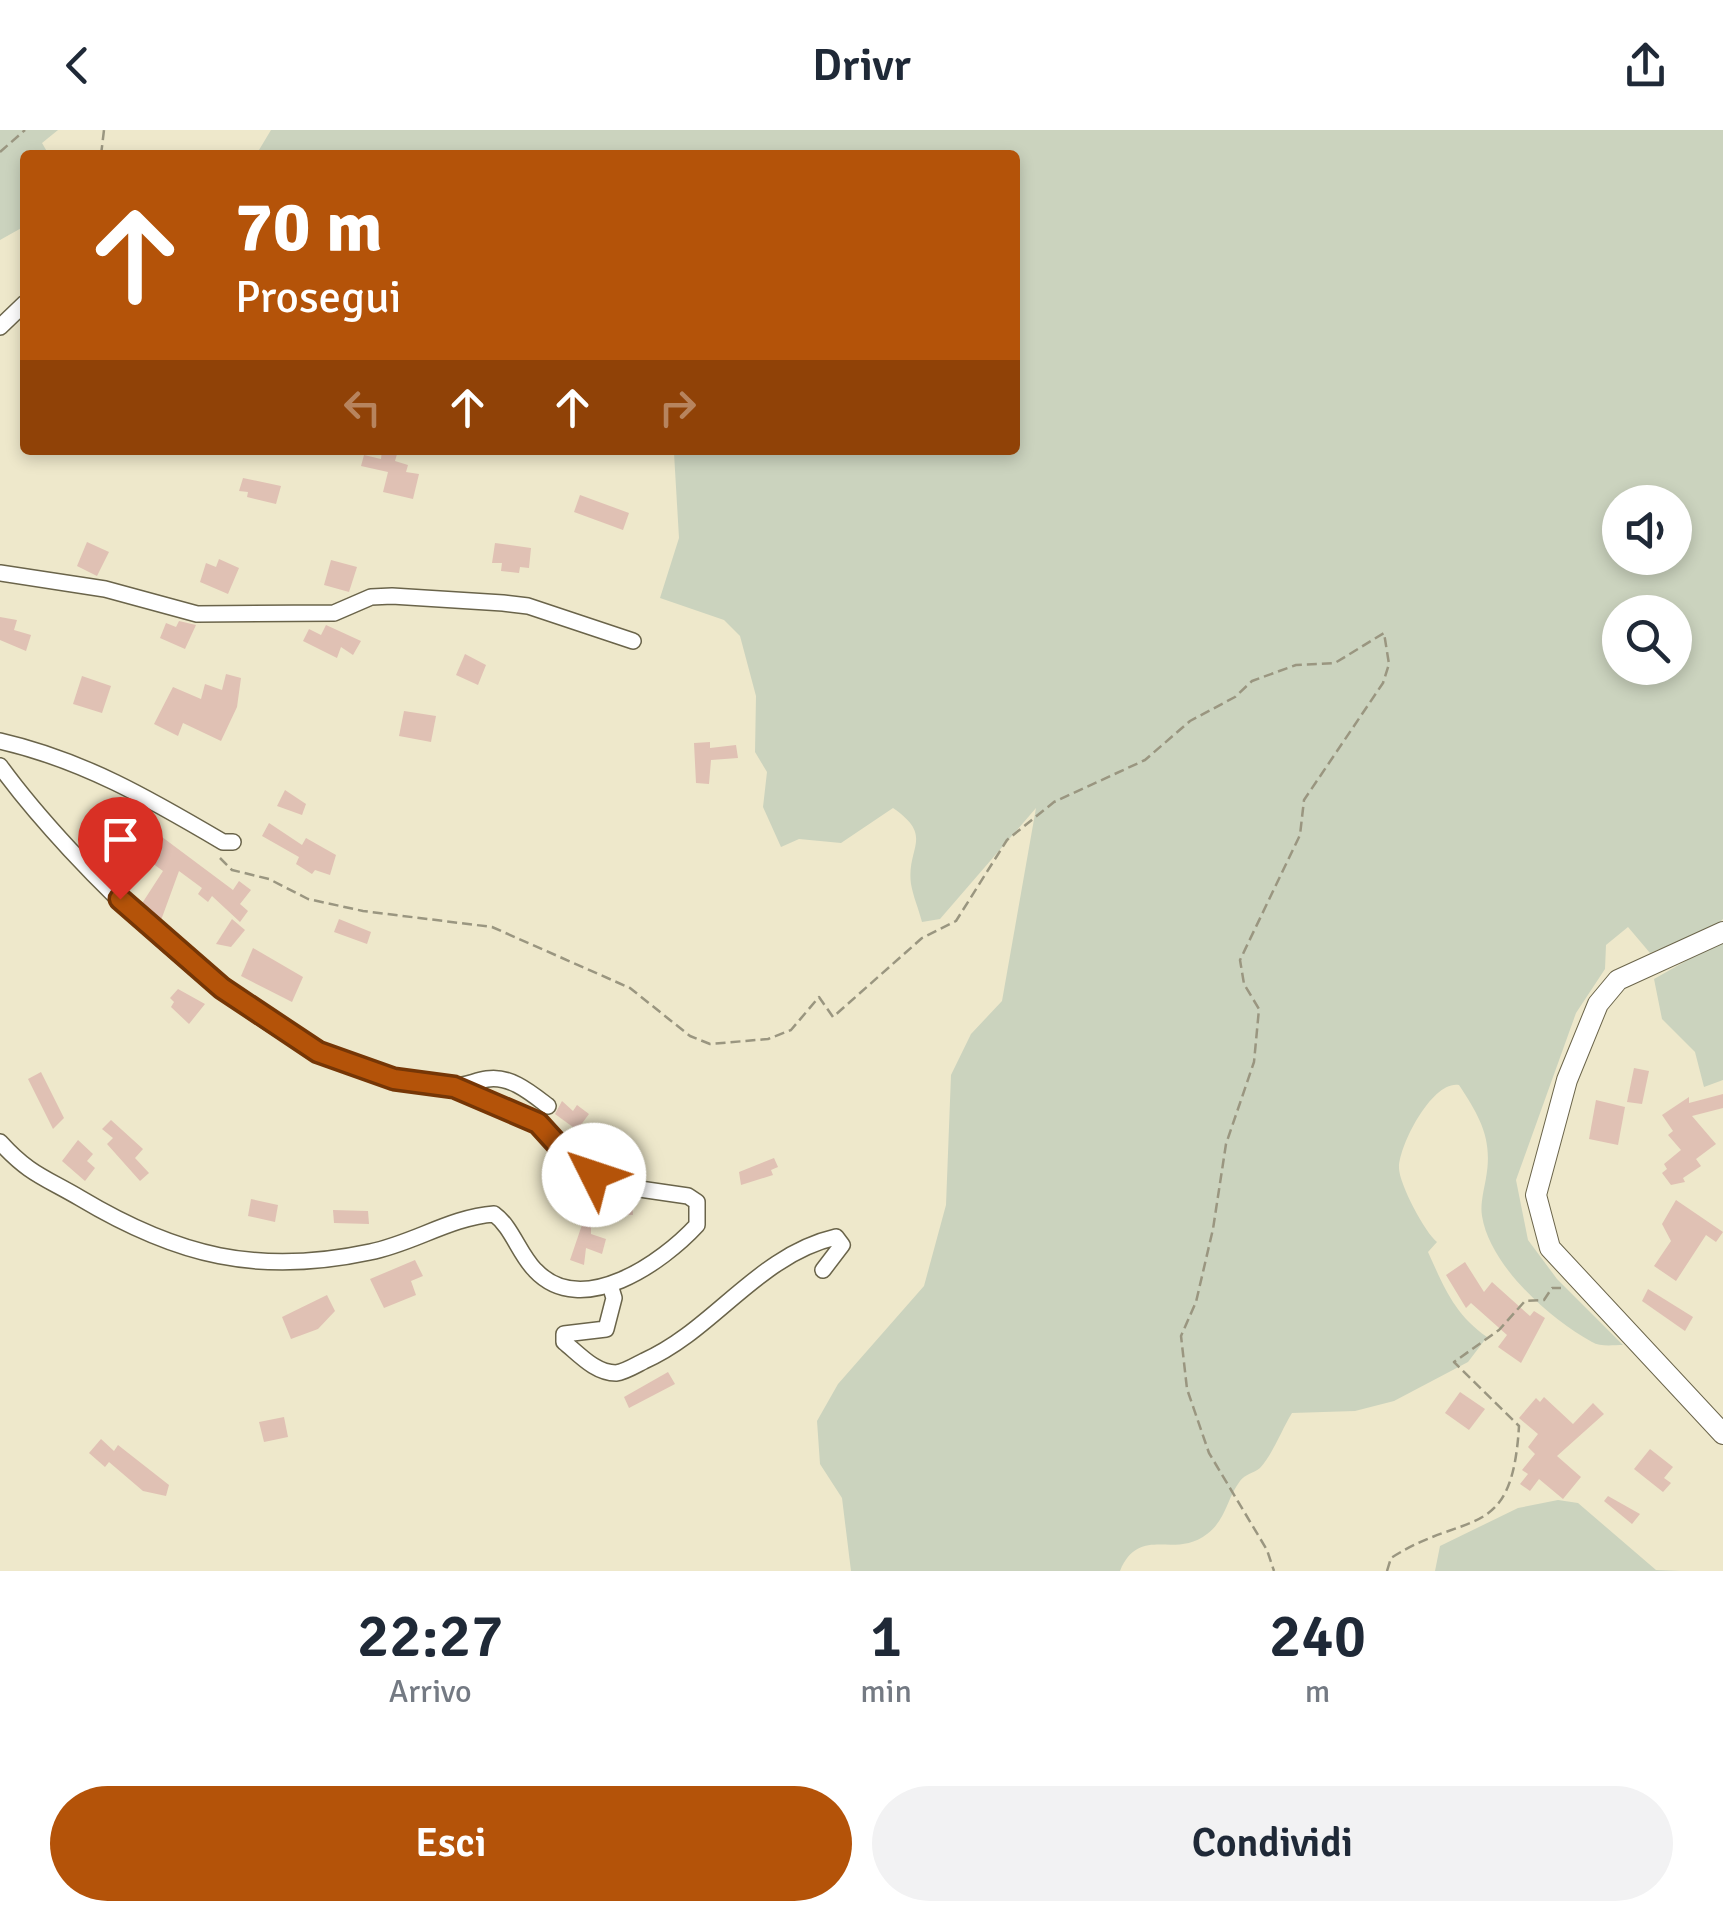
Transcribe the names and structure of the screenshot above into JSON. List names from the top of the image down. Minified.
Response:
{"page":{"header":"Drivr","turn":["70 m","Prosegui"],"eta":["22:27","Arrivo","1","min","240","m"],"buttons":["Esci","Condividi"]}}
